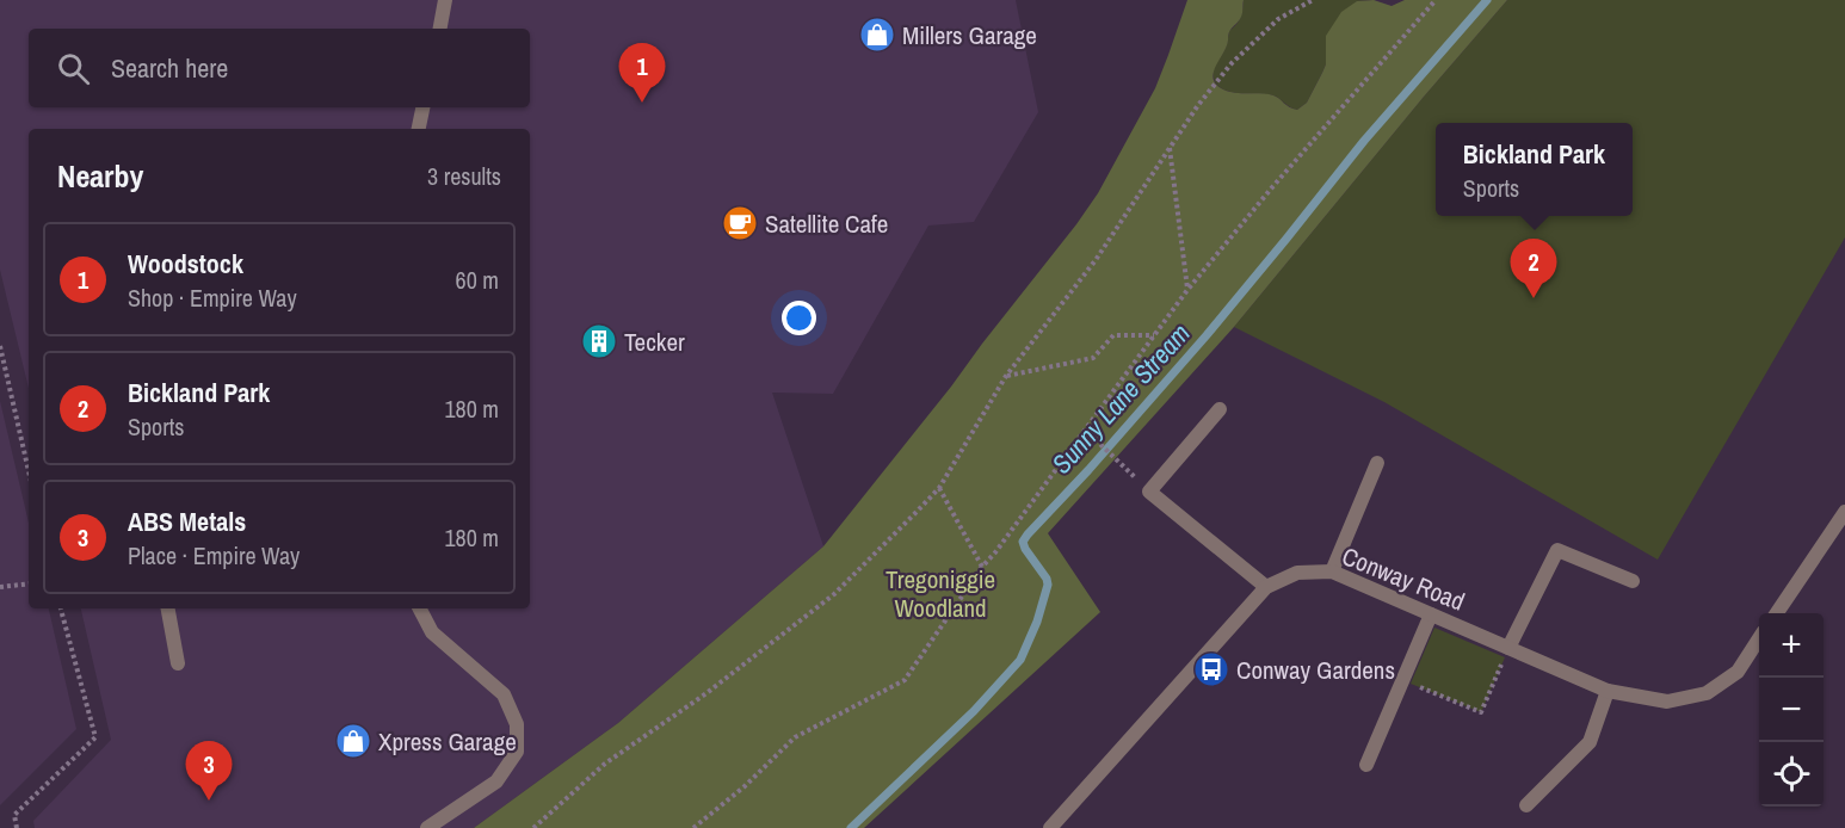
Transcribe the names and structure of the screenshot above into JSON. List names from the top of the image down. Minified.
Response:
{"streets":{"street":["Conway Road"]},"water":["Sunny Lane Stream"],"parks":["Tregoniggie Woodland"],"places":{"shop":["Millers Garage","Xpress Garage"],"cafe":["Satellite Cafe"],"building":["Tecker"],"bus stop":["Conway Gardens"]},"page":{"search":"Search here","pins":["1","2","3"],"popup":["Bickland Park","Sports"],"heading":["Nearby","3 results"],"list":[{"mark":"1","name":"Woodstock","note":"Shop · Empire Way","value":"60 m"},{"mark":"2","name":"Bickland Park","note":"Sports","value":"180 m"},{"mark":"3","name":"ABS Metals","note":"Place · Empire Way","value":"180 m"}],"map_buttons":["+","−"]}}
